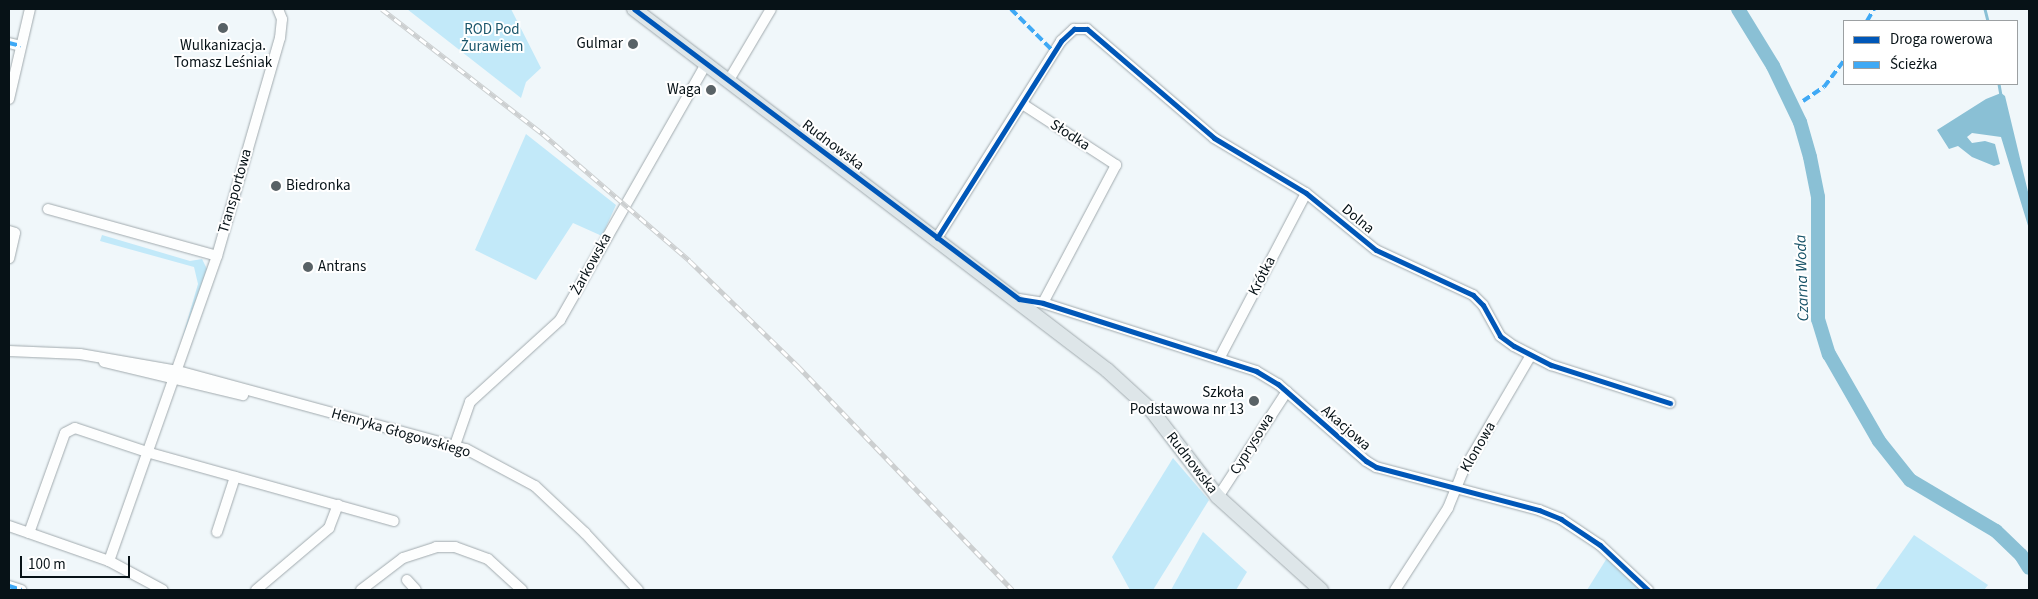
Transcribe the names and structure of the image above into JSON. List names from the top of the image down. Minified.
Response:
{"streets":{"main road":["Rudnowska"],"street":["Słodka","Transportowa","Dolna","Żarkowska","Krótka","Akacjowa","Henryka Głogowskiego","Cyprysowa","Klonowa"]},"crossings":[["Słodka","Dolna"],["Słodka","Akacjowa"],["Rudnowska","Żarkowska"],["Rudnowska","Akacjowa"],["Rudnowska","Cyprysowa"],["Transportowa","Henryka Głogowskiego"],["Dolna","Krótka"],["Dolna","Klonowa"],["Żarkowska","Henryka Głogowskiego"],["Krótka","Akacjowa"],["Akacjowa","Cyprysowa"],["Akacjowa","Klonowa"]],"water":["Czarna Woda"],"parks":["ROD Pod Żurawiem"],"places":["Wulkanizacja. Tomasz Leśniak","Gulmar","Waga","Biedronka","Antrans","Szkoła Podstawowa nr 13"],"legend":["Droga rowerowa","Ścieżka"],"scale_bar":"100 m"}
